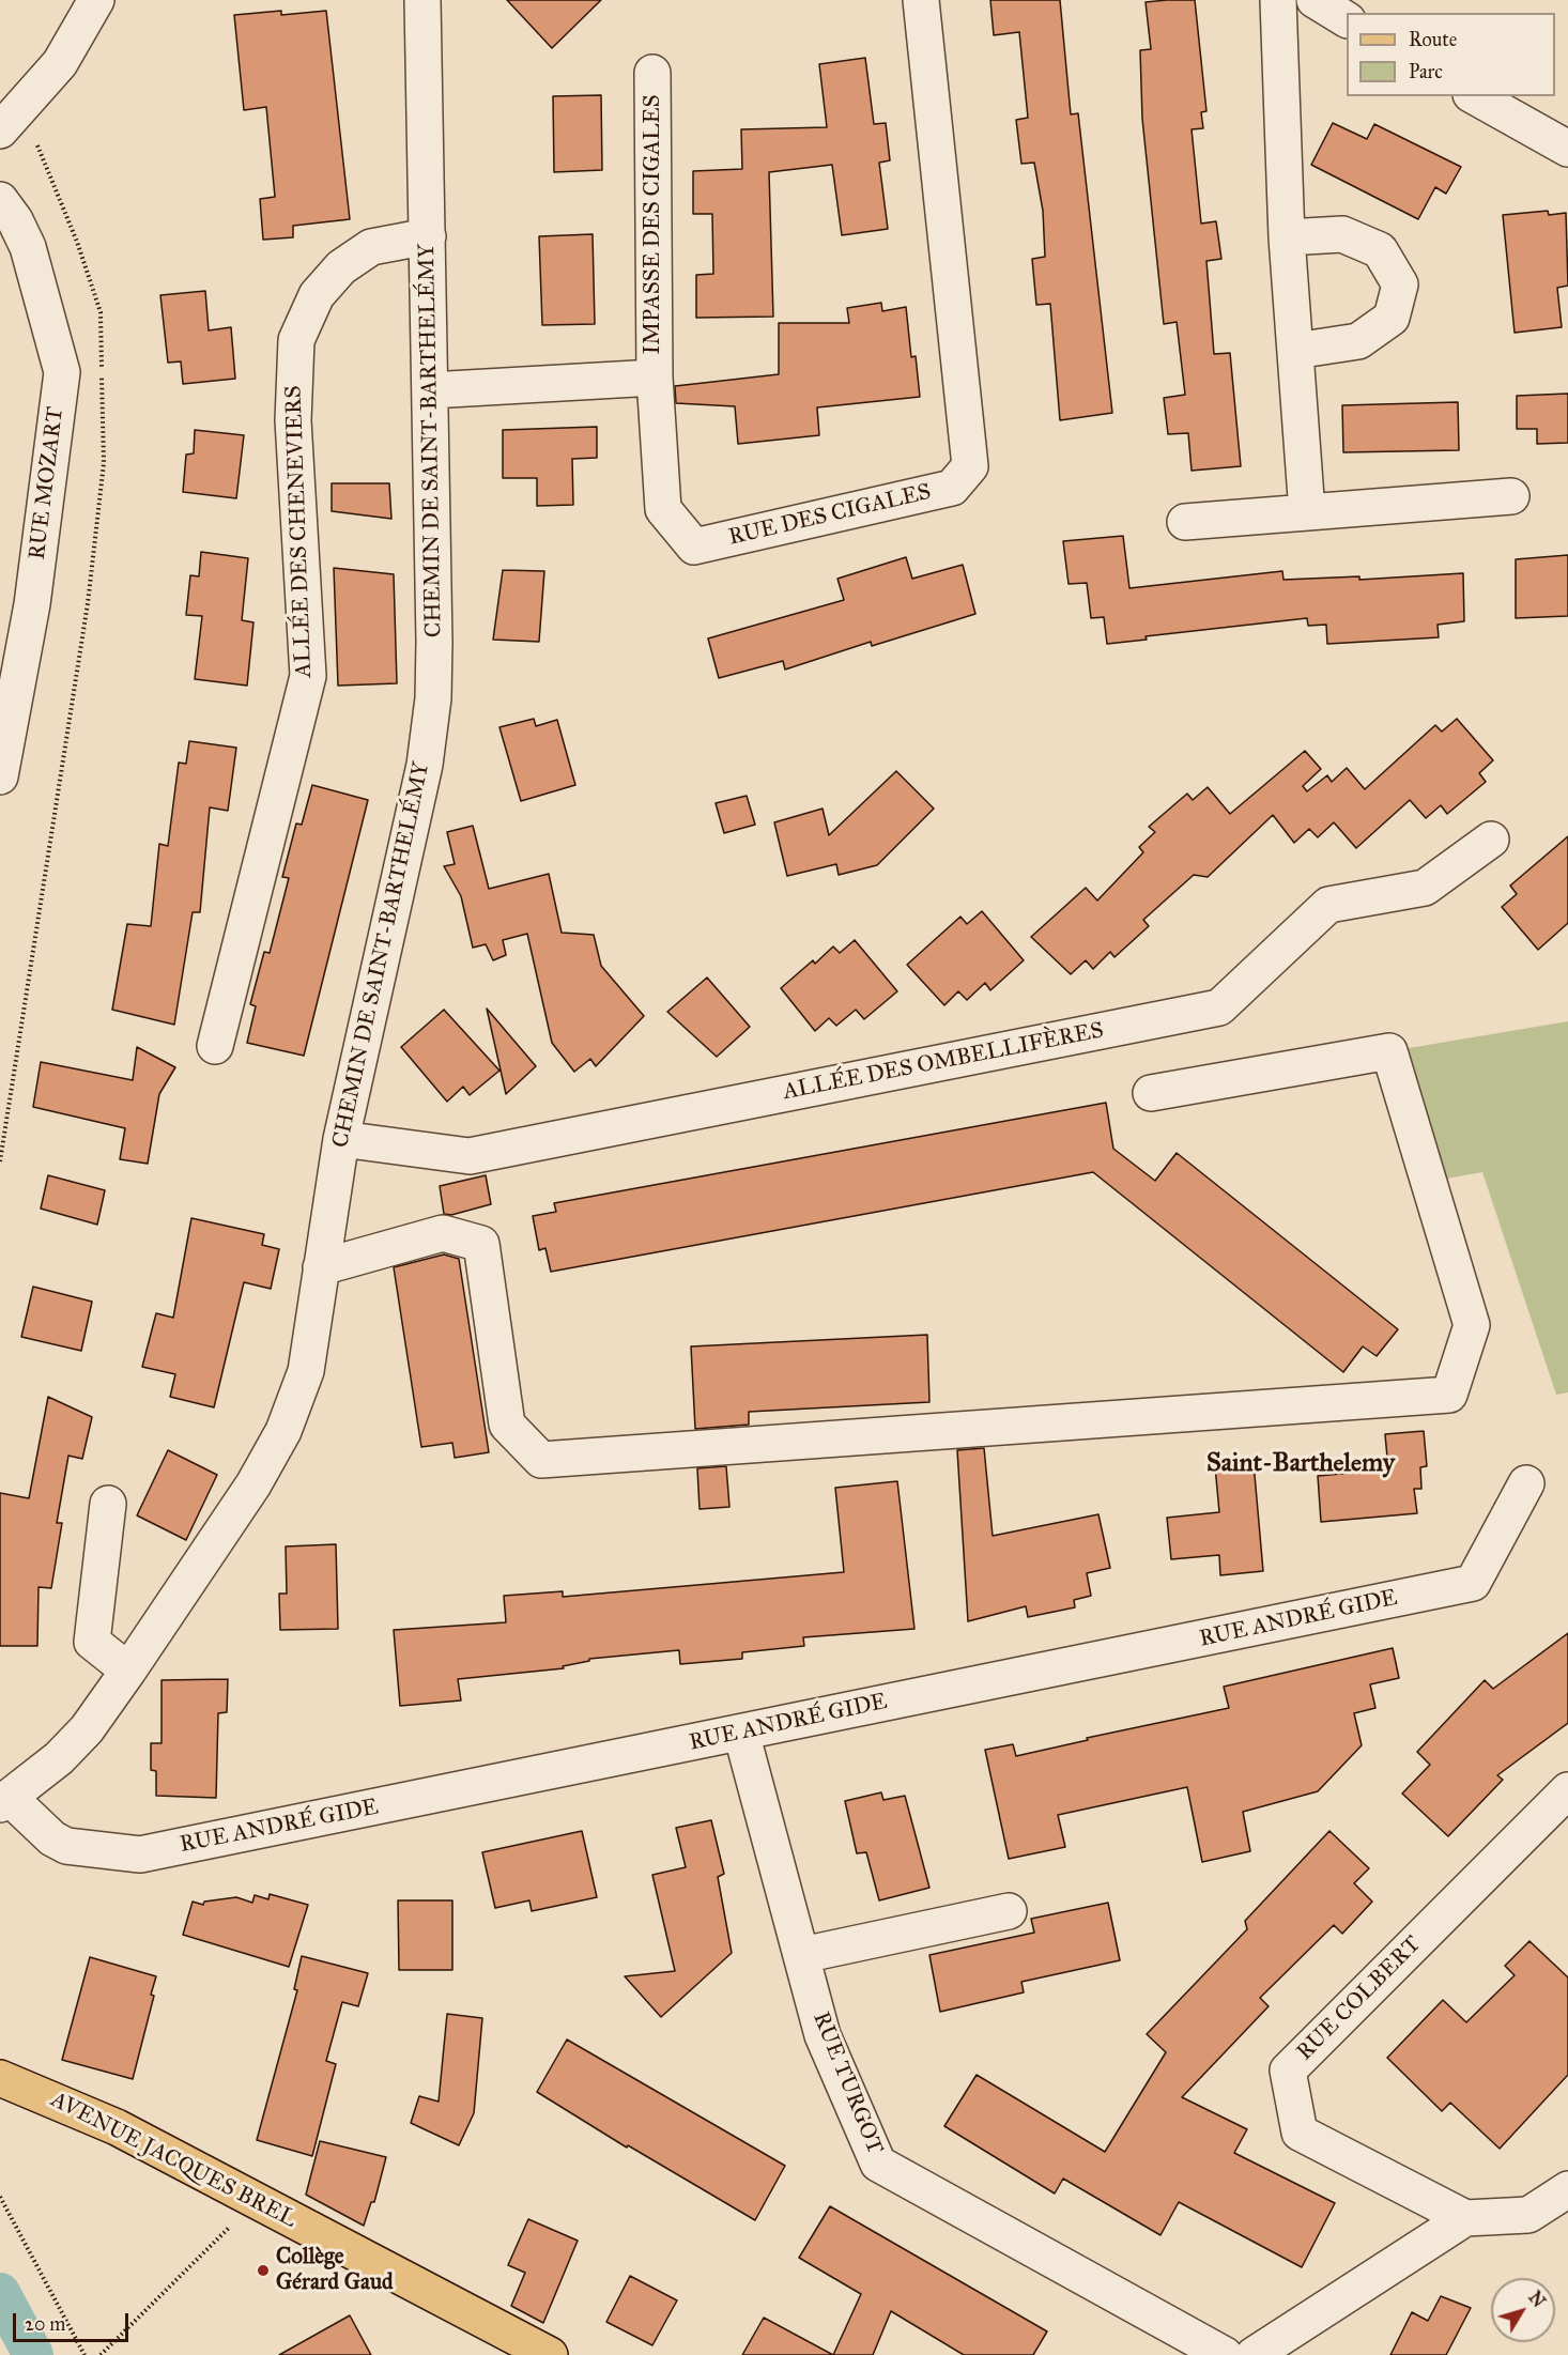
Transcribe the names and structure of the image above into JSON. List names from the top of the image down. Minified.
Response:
{"streets":{"main road":["AVENUE JACQUES BREL"],"street":["IMPASSE DES CIGALES","CHEMIN DE SAINT-BARTHELÉMY","RUE MOZART","RUE DES CIGALES","ALLÉE DES CHENEVIERS","ALLÉE DES OMBELLIFÈRES","RUE ANDRÉ GIDE","RUE COLBERT","RUE TURGOT"]},"crossings":[["IMPASSE DES CIGALES","RUE DES CIGALES"],["CHEMIN DE SAINT-BARTHELÉMY","ALLÉE DES CHENEVIERS"],["CHEMIN DE SAINT-BARTHELÉMY","ALLÉE DES OMBELLIFÈRES"],["CHEMIN DE SAINT-BARTHELÉMY","RUE ANDRÉ GIDE"],["RUE ANDRÉ GIDE","RUE TURGOT"]],"districts":["Saint-Barthelemy"],"places":["Collège Gérard Gaud"],"legend":["Route","Parc"],"scale_bar":"20 m","north":"top right"}
